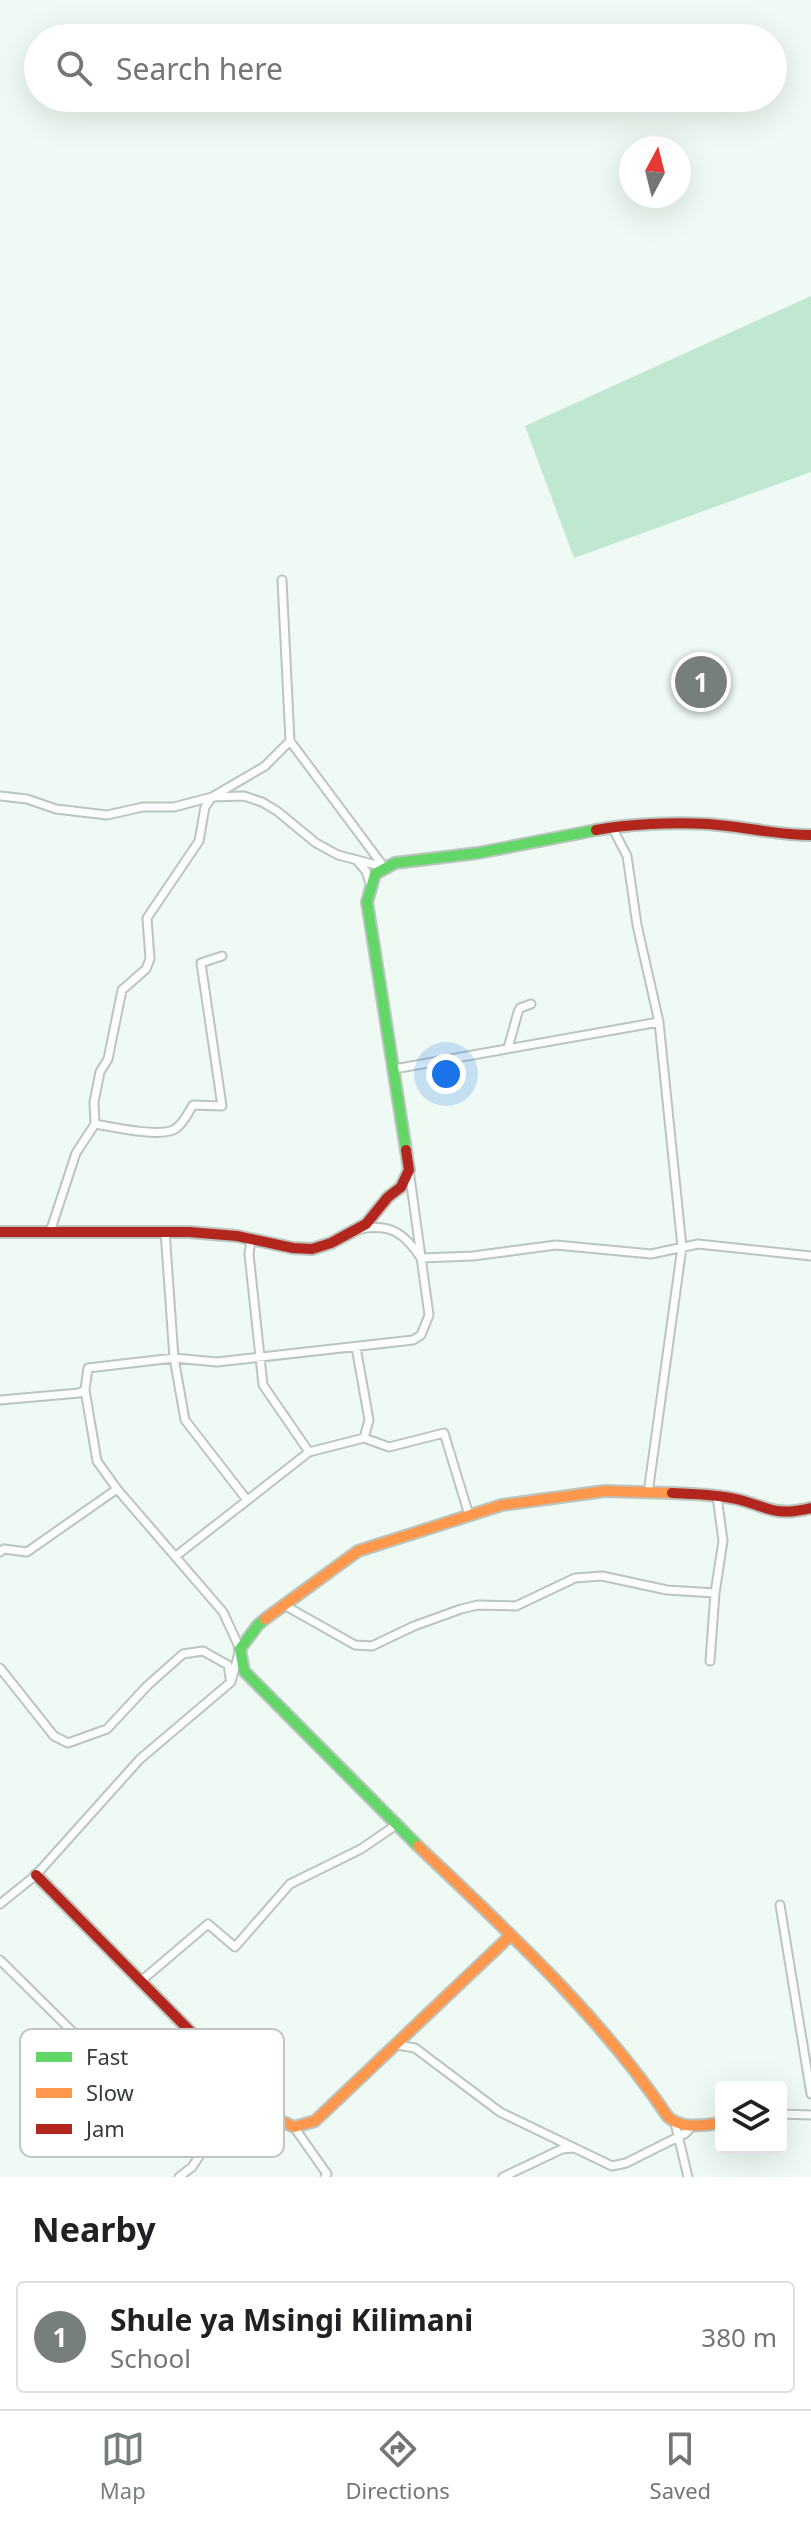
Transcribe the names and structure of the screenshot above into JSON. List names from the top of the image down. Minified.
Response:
{"legend":["Fast","Slow","Jam"],"north":"top","page":{"search":"Search here","pins":"1","heading":"Nearby","list":[{"mark":"1","name":"Shule ya Msingi Kilimani","note":"School","value":"380 m"}],"nav":["Map","Directions","Saved"]}}
